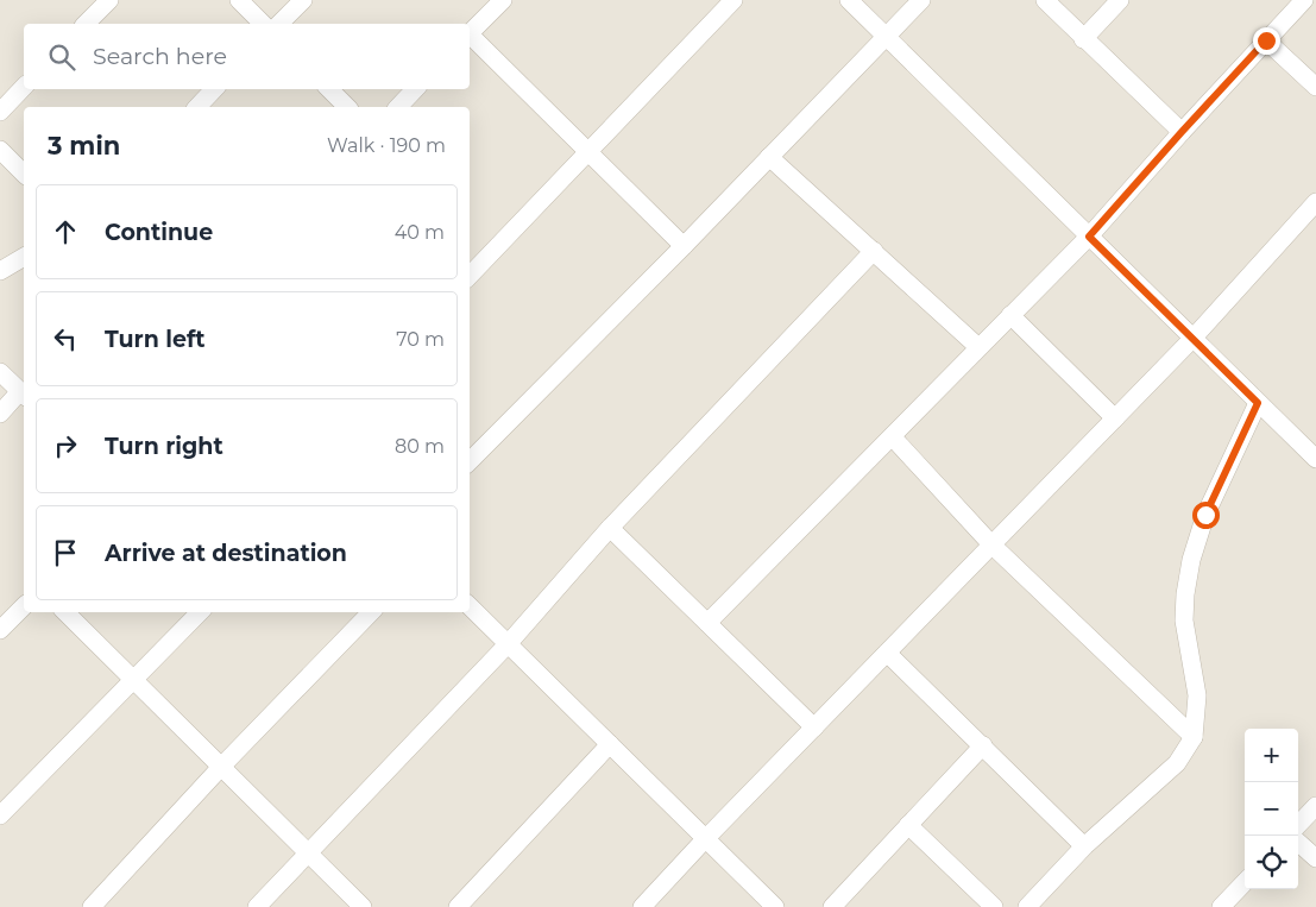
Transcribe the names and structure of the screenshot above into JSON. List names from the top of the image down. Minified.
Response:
{"page":{"search":"Search here","heading":["3 min","Walk · 190 m"],"list":[["Continue","40 m"],["Turn left","70 m"],["Turn right","80 m"],"Arrive at destination"],"map_buttons":["+","−"]}}
